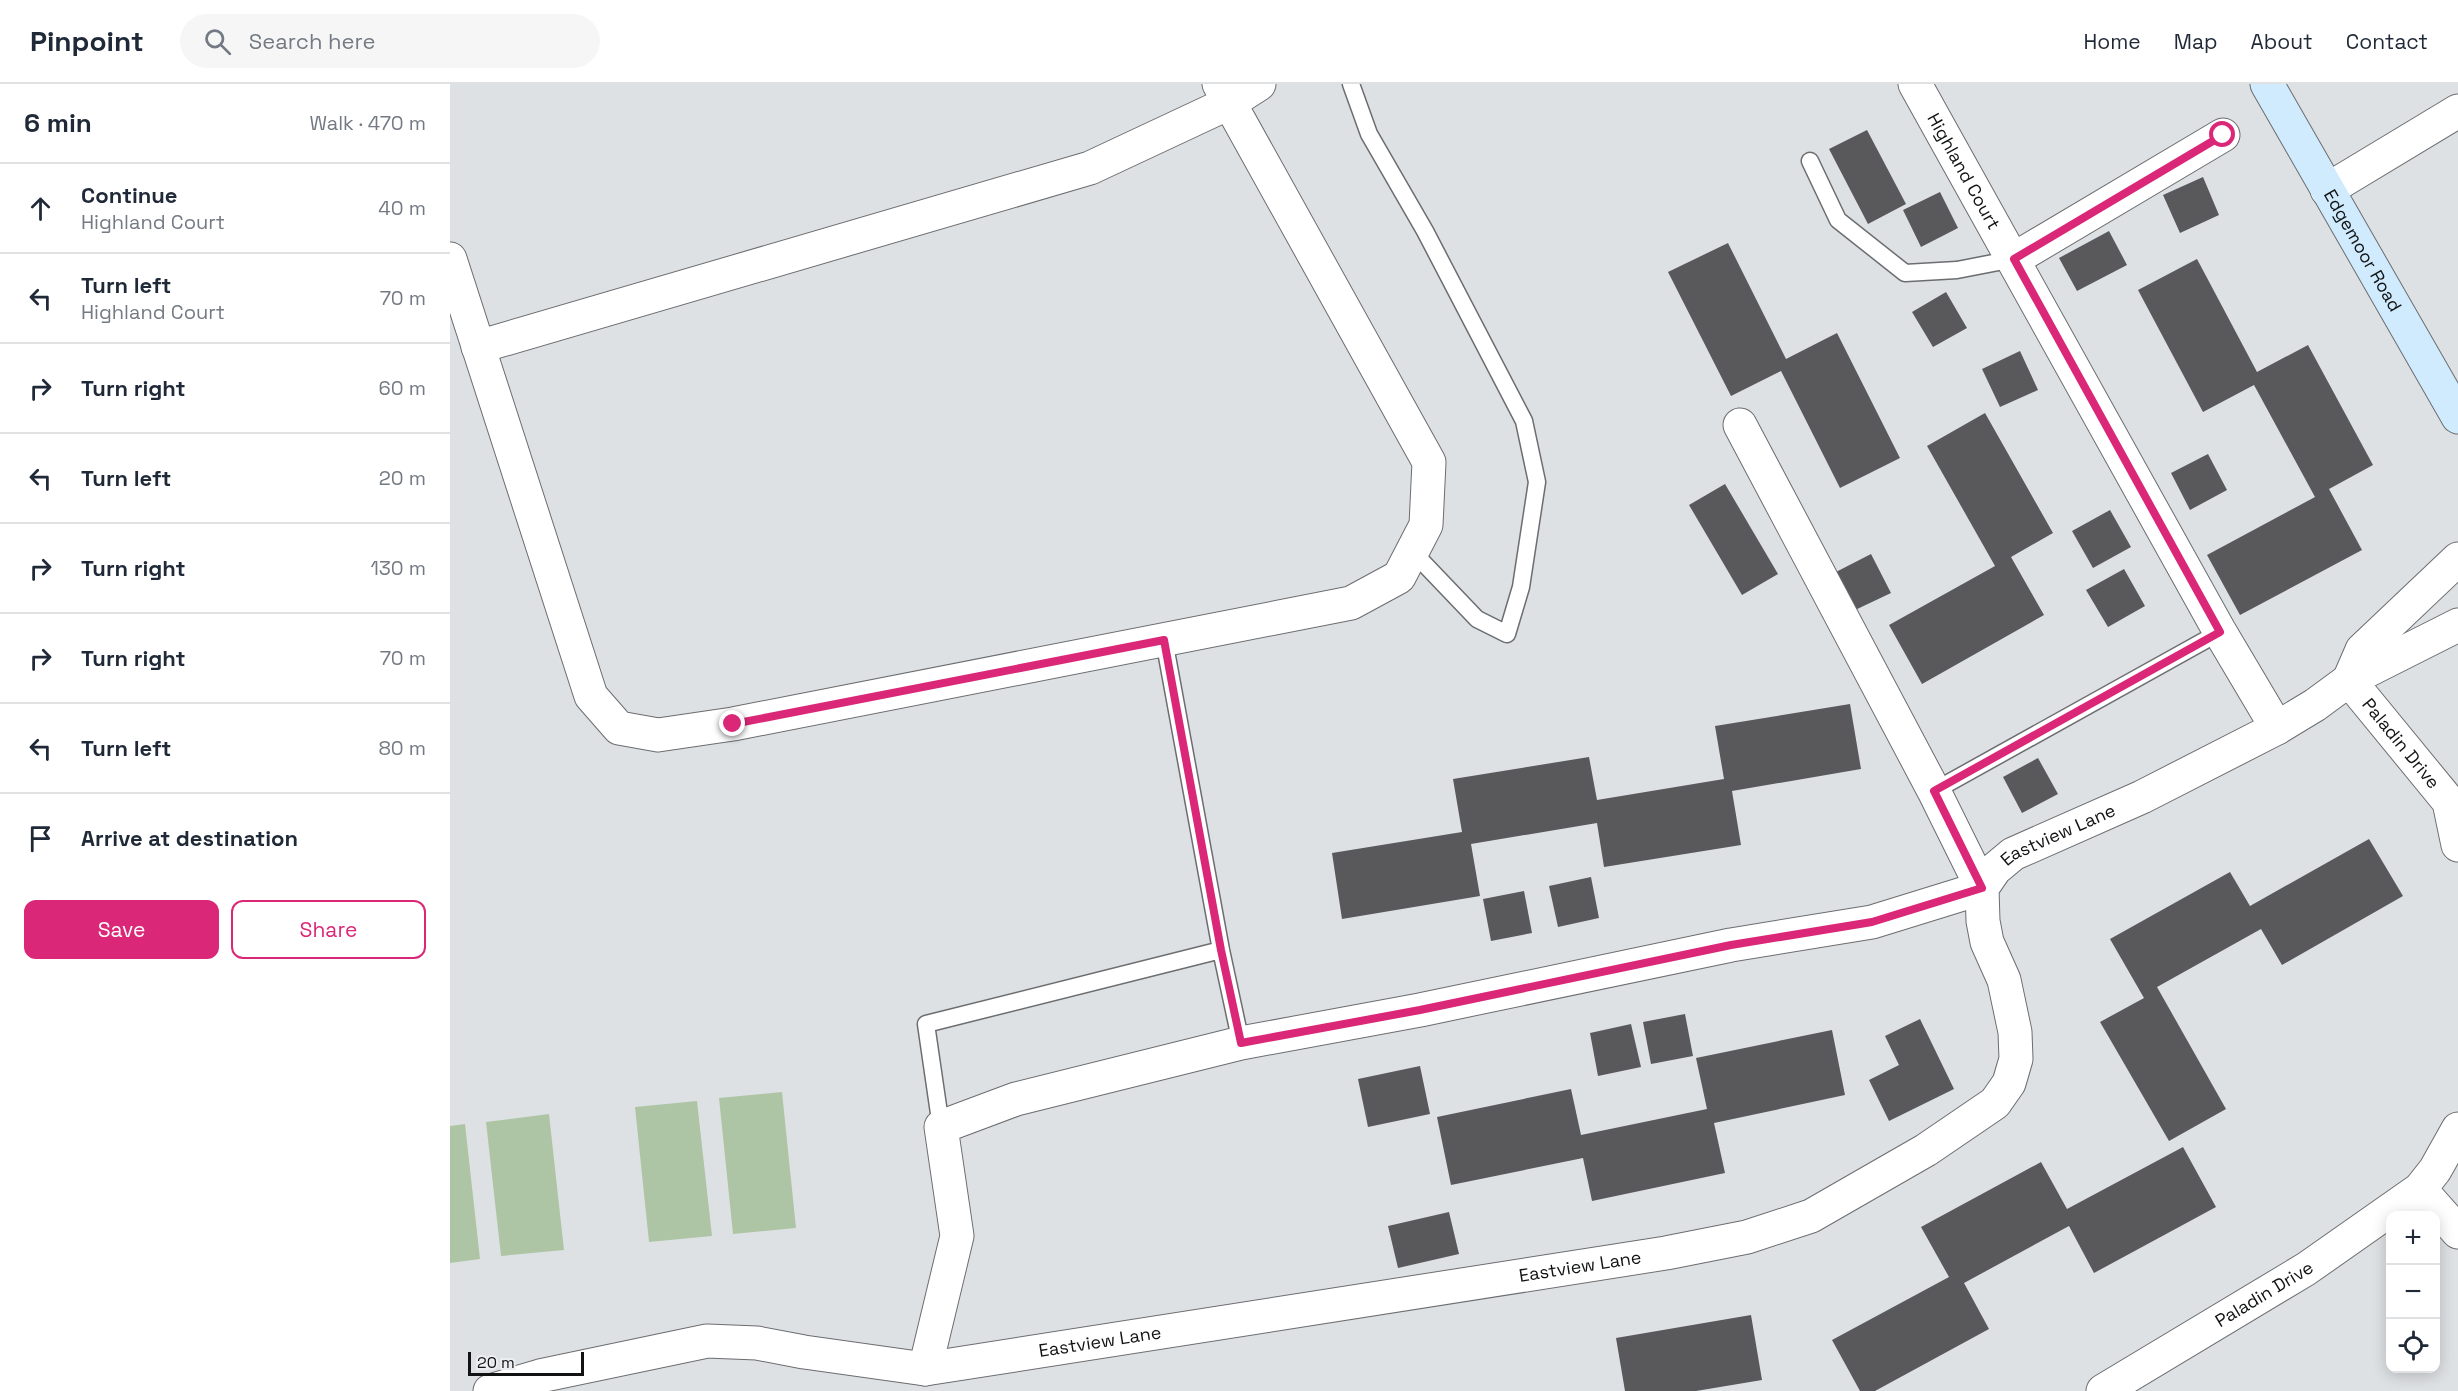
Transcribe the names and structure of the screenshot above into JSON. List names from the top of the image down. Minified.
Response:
{"streets":{"main road":["Edgemoor Road"],"street":["Highland Court","Paladin Drive","Eastview Lane"]},"crossings":[["Highland Court","Eastview Lane"],["Paladin Drive","Eastview Lane"]],"scale_bar":"20 m","page":{"header":"Pinpoint","search":"Search here","nav":["Home","Map","About","Contact"],"heading":["6 min","Walk · 470 m"],"list":[["Continue","Highland Court","40 m"],["Turn left","Highland Court","70 m"],["Turn right","60 m"],["Turn left","20 m"],["Turn right","130 m"],["Turn right","70 m"],["Turn left","80 m"],"Arrive at destination"],"buttons":["Save","Share"],"map_buttons":["+","−"],"scale":"20 m"}}
